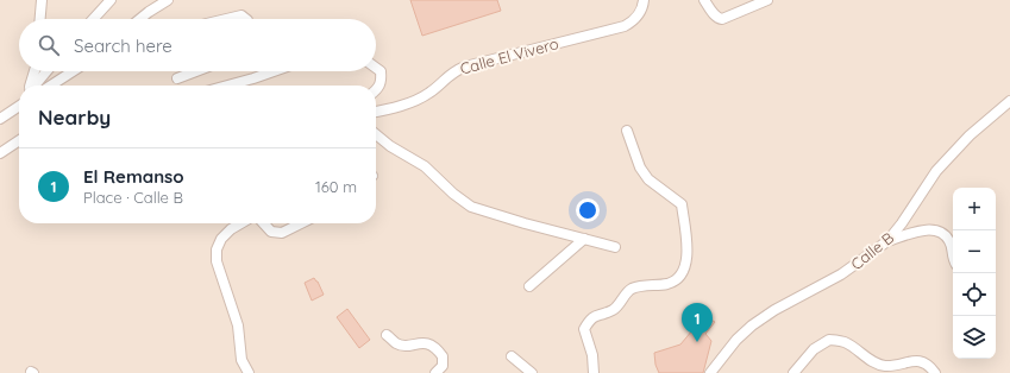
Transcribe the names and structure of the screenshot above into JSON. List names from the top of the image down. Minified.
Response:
{"streets":{"street":["Calle El Vivero","Calle B"]},"page":{"search":"Search here","heading":"Nearby","list":[{"mark":"1","name":"El Remanso","note":"Place · Calle B","value":"160 m"}],"map_buttons":["+","−"],"pins":"1"}}
